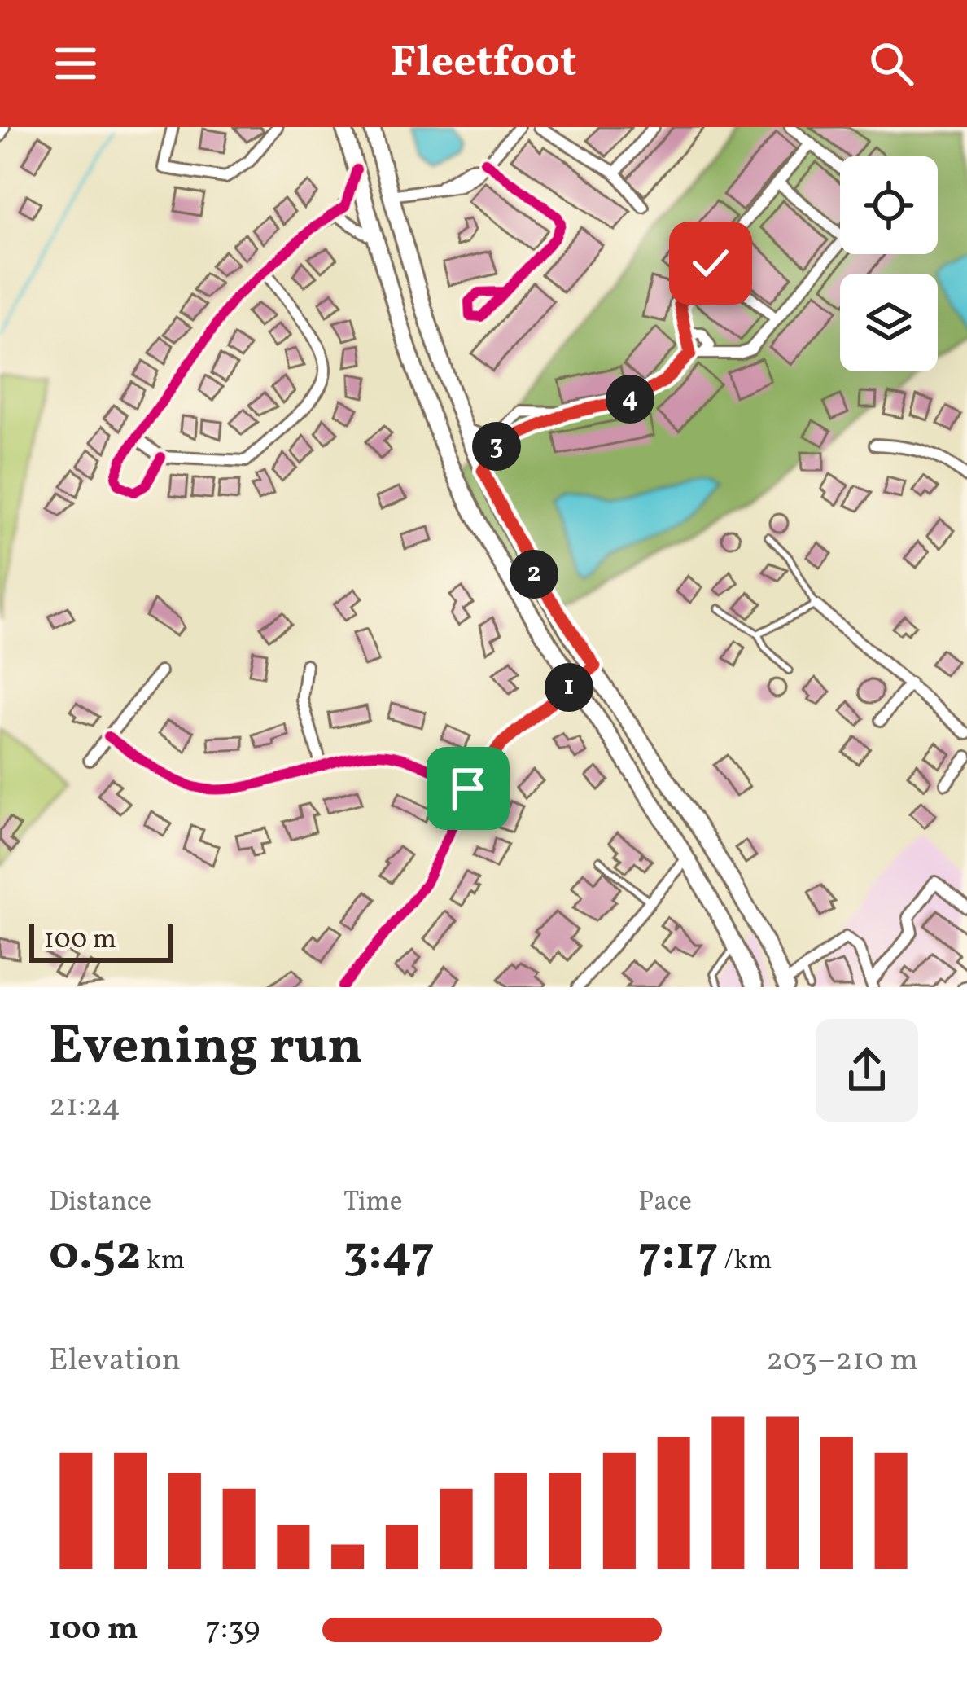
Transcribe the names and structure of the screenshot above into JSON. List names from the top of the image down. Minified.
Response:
{"scale_bar":"100 m","page":{"header":"Fleetfoot","pins":["4","3","2","1"],"scale":"100 m","heading":["Evening run","21:24"],"stats":[["Distance","0.52 km"],["Time","3:47"],["Pace","7:17 /km"]],"chart":["Elevation","203–210 m"],"list":[{"name":"100 m","note":"7:39"}]}}
